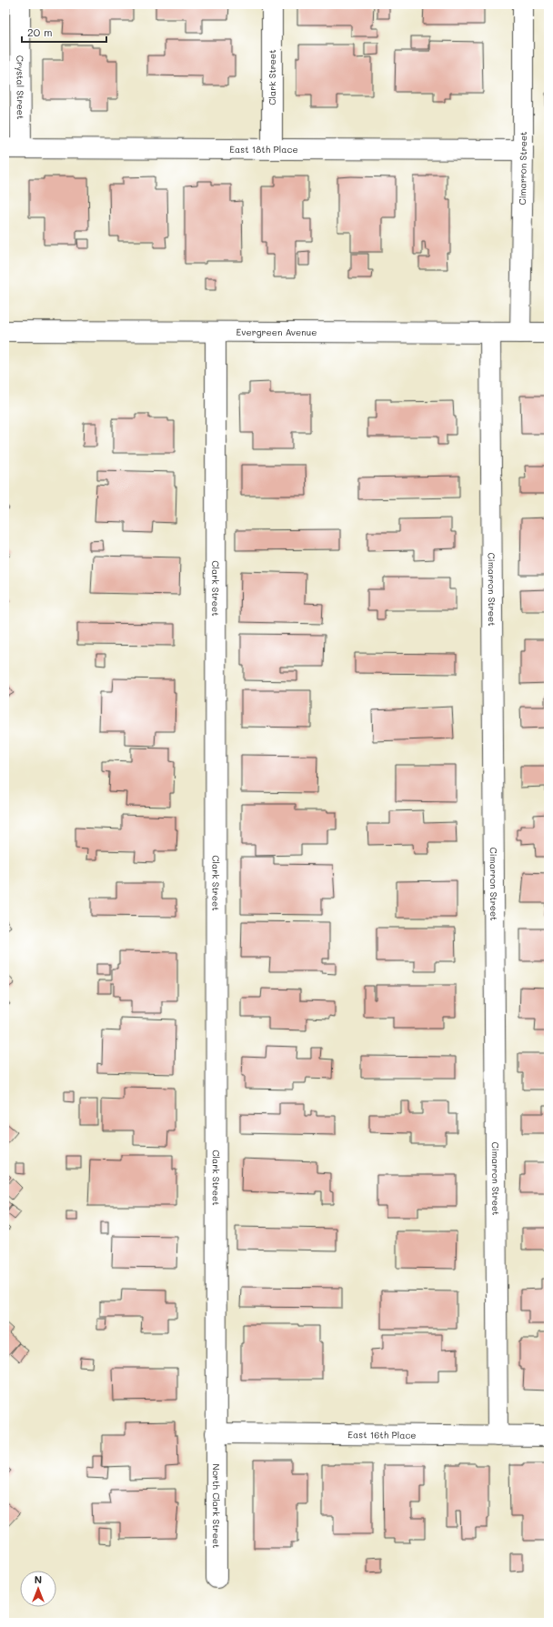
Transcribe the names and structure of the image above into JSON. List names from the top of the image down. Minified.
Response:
{"streets":{"street":["Clark Street","Crystal Street","East 18th Place","Cimarron Street","Evergreen Avenue","East 16th Place","North Clark Street"]},"crossings":[["Clark Street","East 18th Place"],["Clark Street","Evergreen Avenue"],["Clark Street","East 16th Place"],["Clark Street","North Clark Street"],["Crystal Street","East 18th Place"],["East 18th Place","Cimarron Street"],["Cimarron Street","Evergreen Avenue"],["Cimarron Street","East 16th Place"],["East 16th Place","North Clark Street"]],"scale_bar":"20 m","north":"top"}
